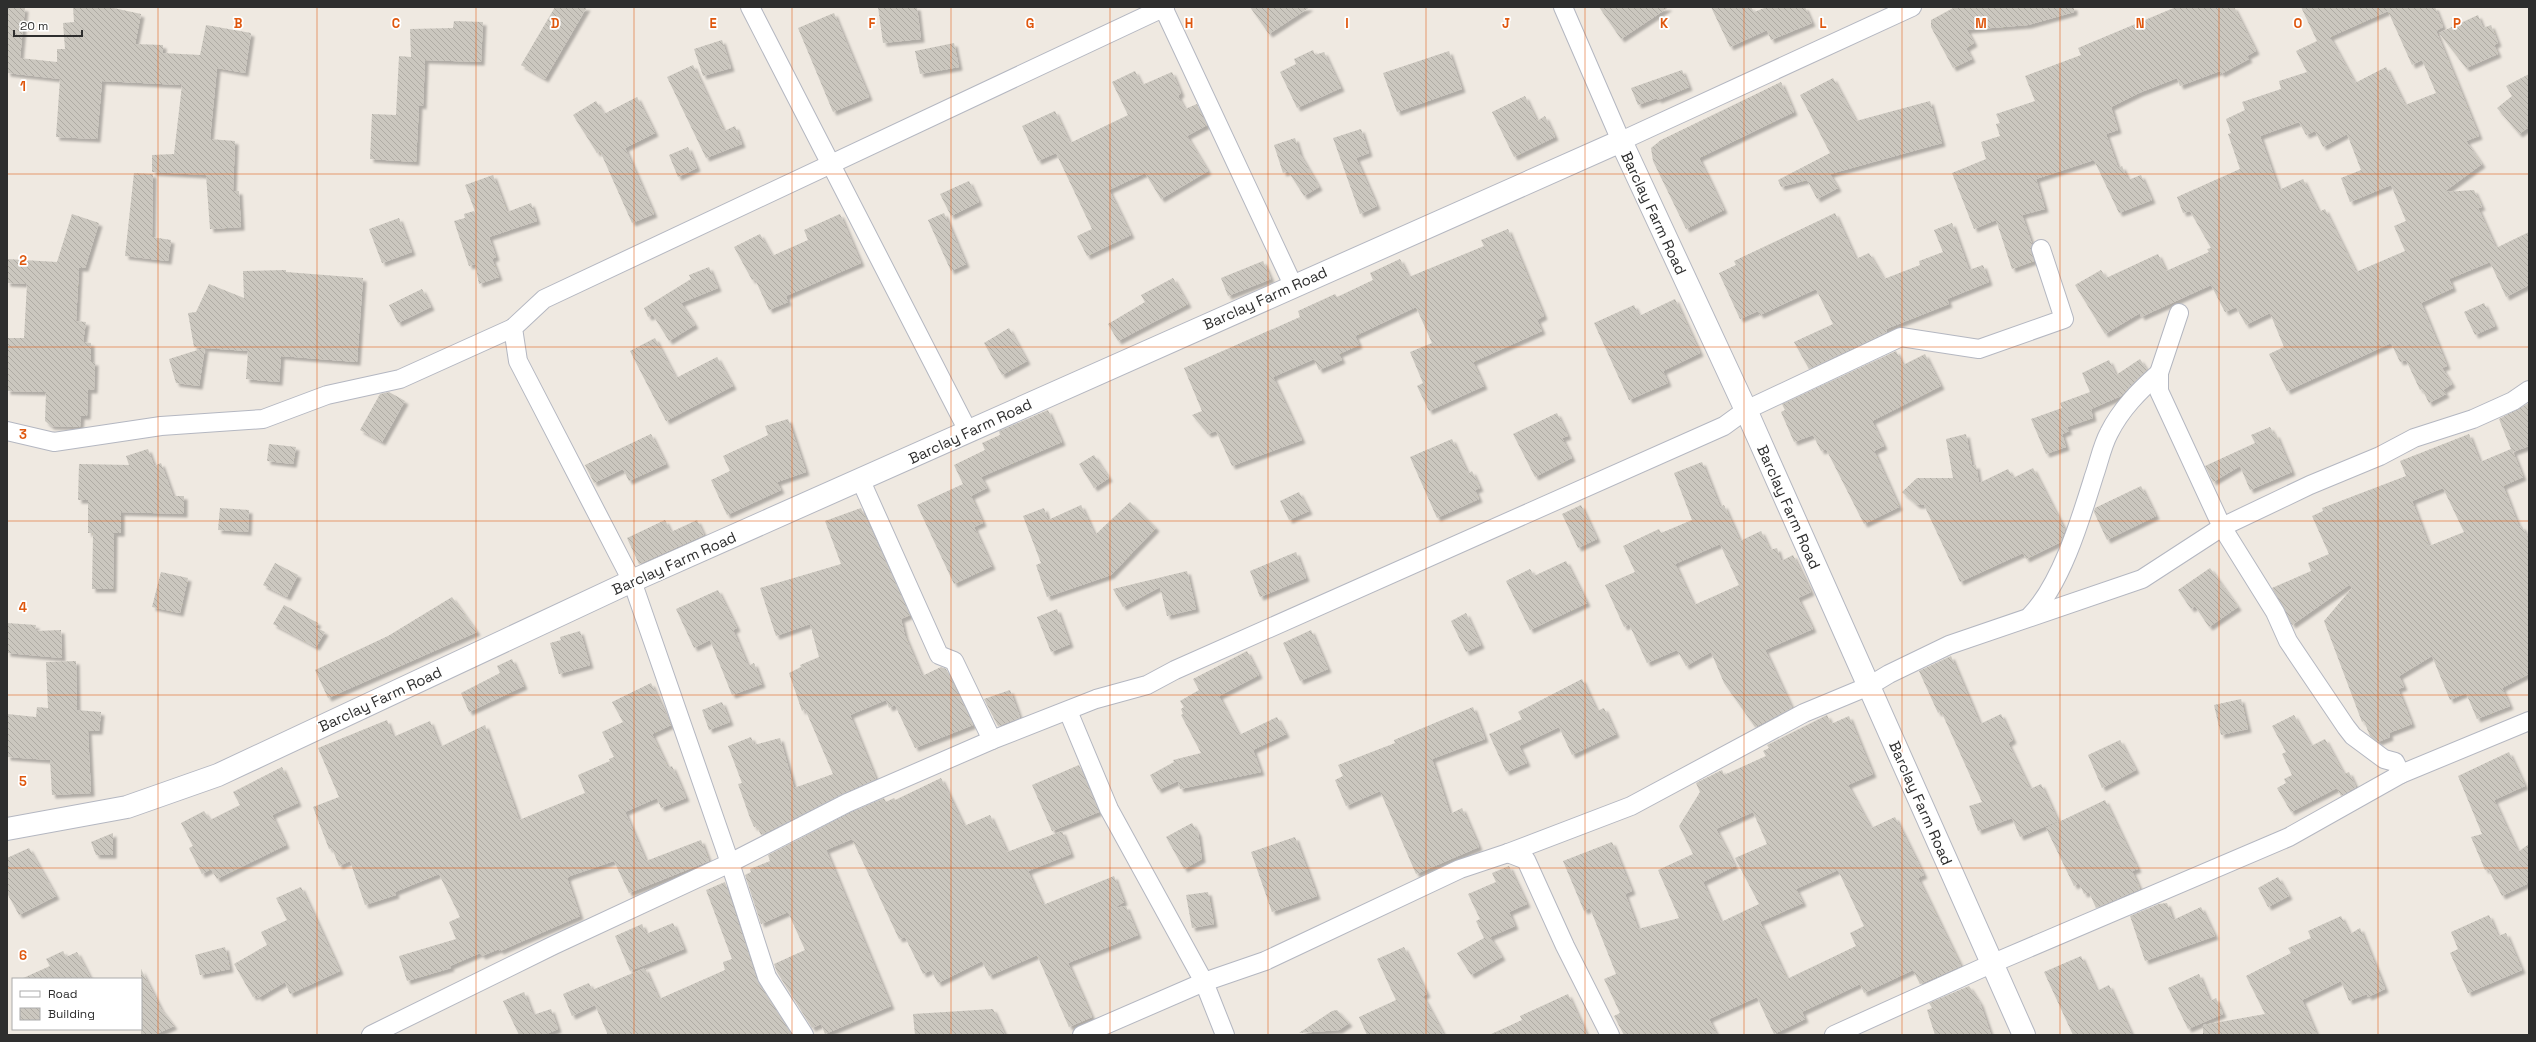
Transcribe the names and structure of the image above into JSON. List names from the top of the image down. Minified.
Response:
{"streets":{"street":["Barclay Farm Road"]},"legend":["Road","Building"],"scale_bar":"20 m","grid":{"columns":["B","C","D","E","F","G","H","I","J","K","L","M","N","O","P"],"rows":["1","2","3","4","5","6"]}}
